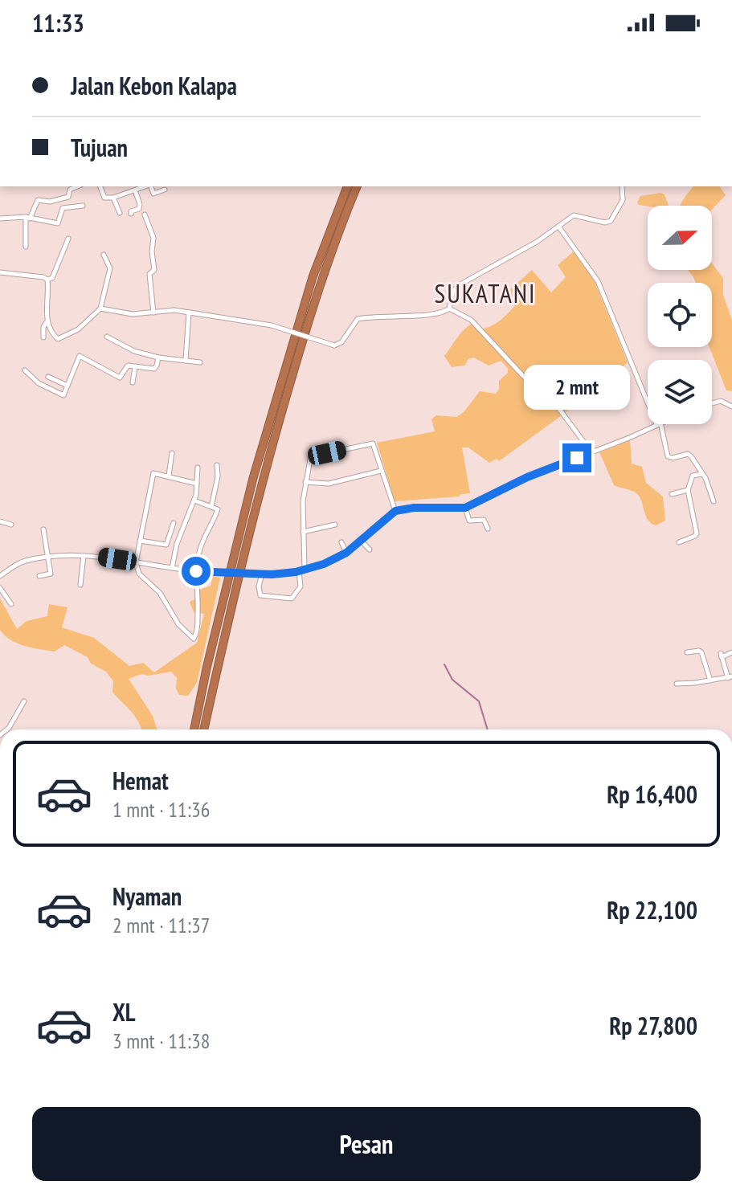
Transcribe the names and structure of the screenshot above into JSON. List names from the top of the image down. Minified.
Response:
{"districts":["SUKATANI"],"north":"right","page":{"status":"11:33","banner":["Jalan Kebon Kalapa","Tujuan"],"bubble":"2 mnt","list":[{"name":"Hemat","note":"1 mnt · 11:36","value":"Rp 16,400"},{"name":"Nyaman","note":"2 mnt · 11:37","value":"Rp 22,100"},{"name":"XL","note":"3 mnt · 11:38","value":"Rp 27,800"}],"buttons":"Pesan"}}
